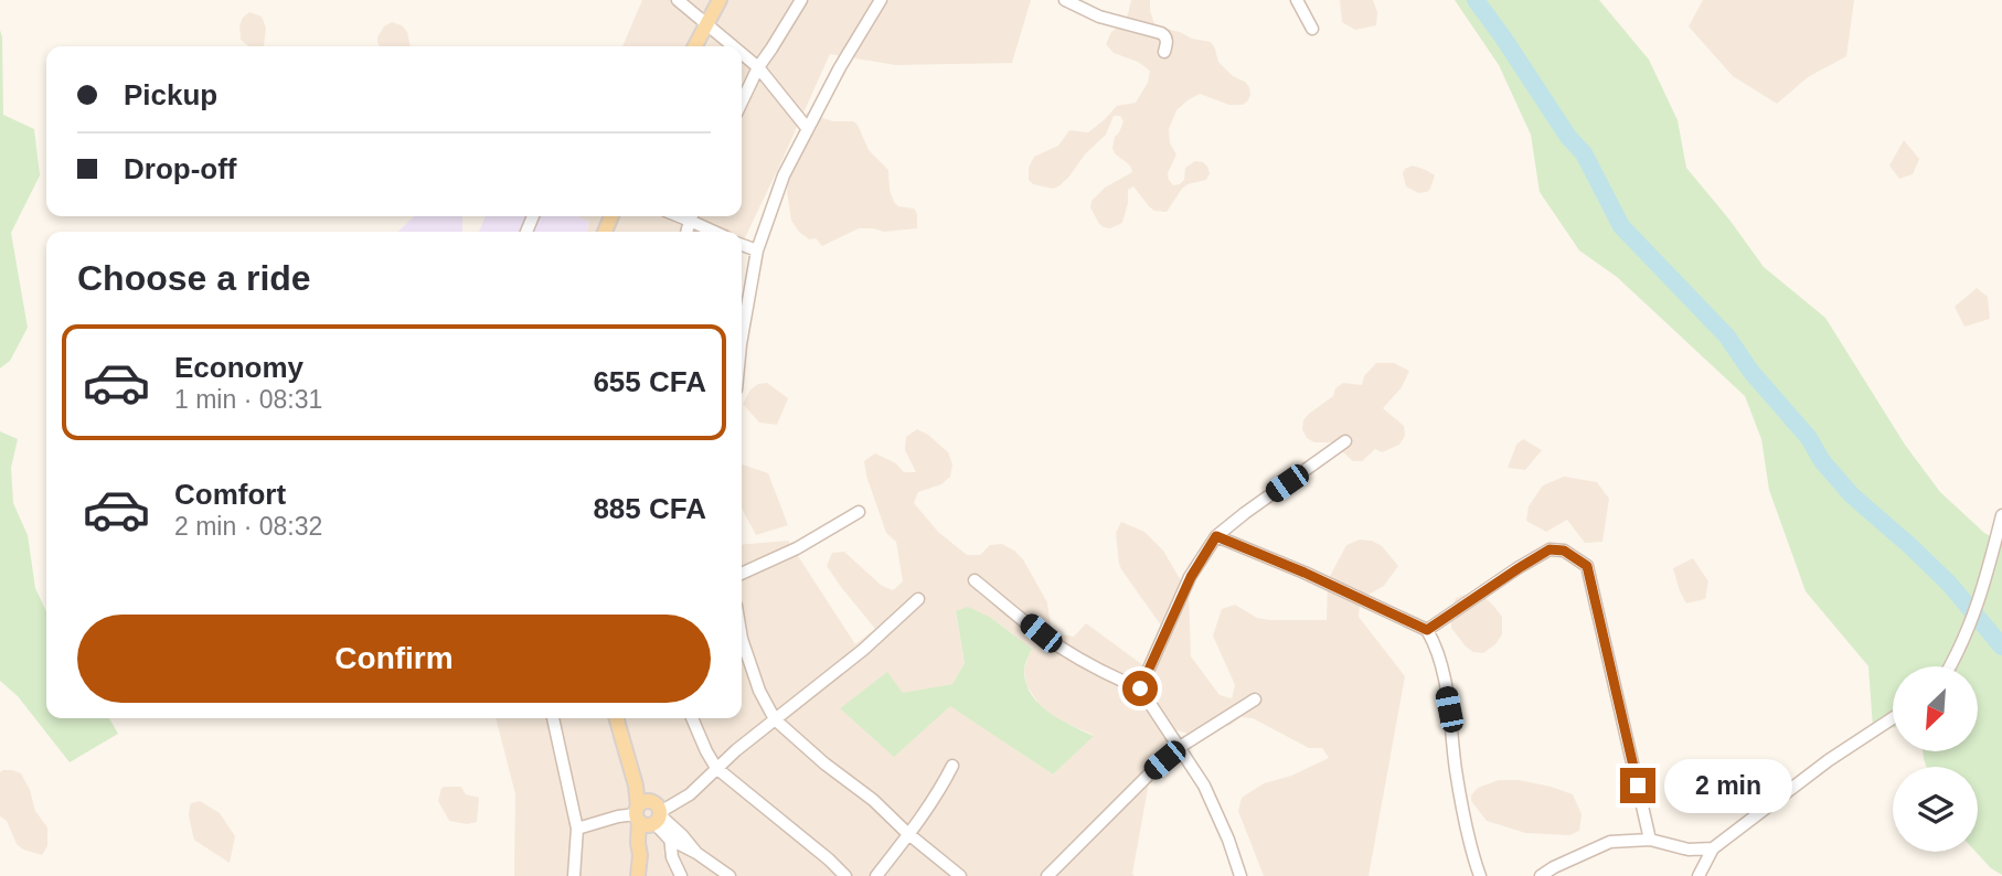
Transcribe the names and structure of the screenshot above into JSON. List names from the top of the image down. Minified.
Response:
{"north":"bottom left","page":{"banner":["Pickup","Drop-off"],"heading":"Choose a ride","list":[{"name":"Economy","note":"1 min · 08:31","value":"655 CFA"},{"name":"Comfort","note":"2 min · 08:32","value":"885 CFA"}],"buttons":"Confirm","bubble":"2 min"}}
